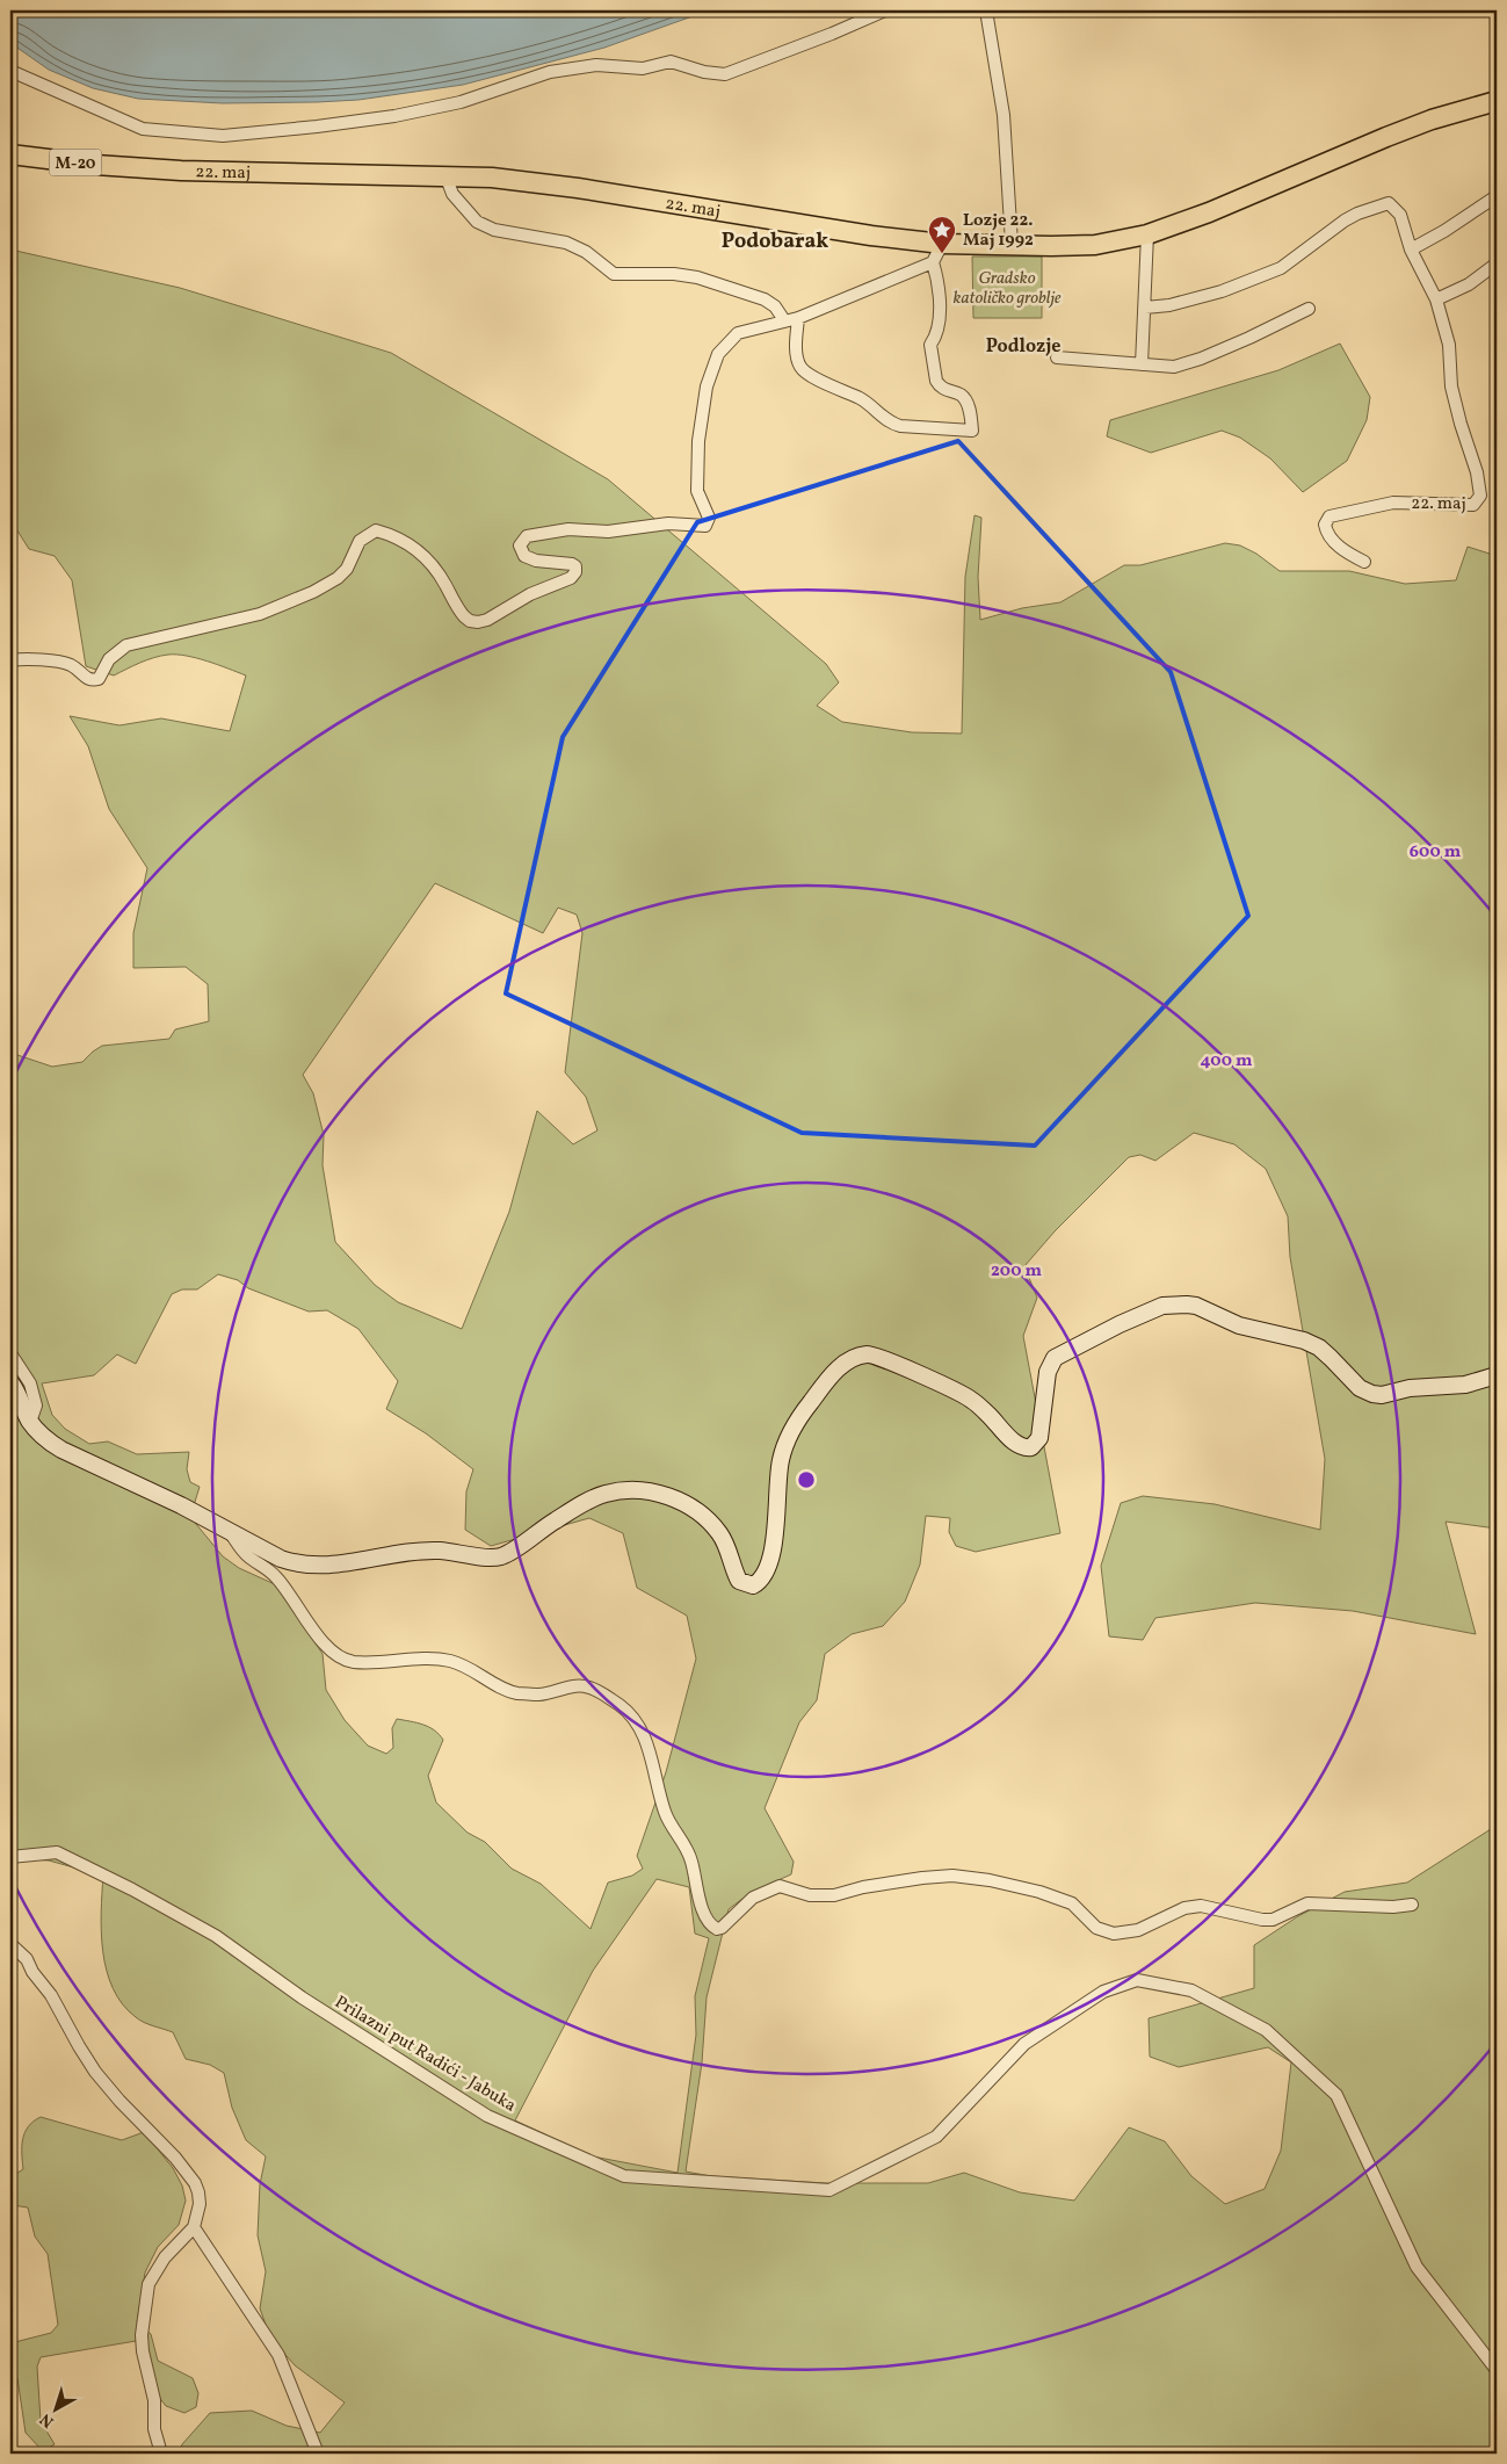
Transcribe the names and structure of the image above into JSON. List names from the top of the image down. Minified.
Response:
{"streets":{"main road":["M-20","22. maj"],"street":["Prilazni put Radići - Jabuka"]},"districts":["Podobarak","Podlozje"],"parks":["Gradsko katoličko groblje"],"places":{"place":["Lozje 22. Maj 1992"]},"north":"bottom left","rings":["600 m","400 m","200 m"]}
